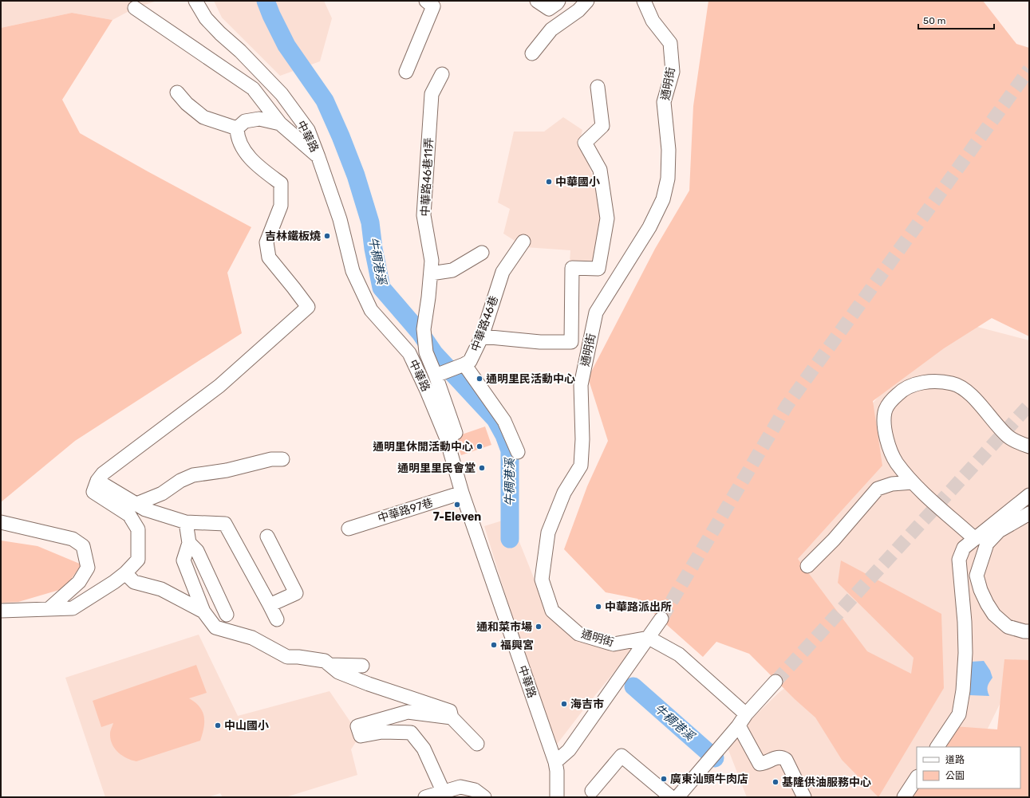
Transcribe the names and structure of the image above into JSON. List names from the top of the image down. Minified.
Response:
{"streets":{"street":["通明街","中華路","中華路46巷11弄","中華路46巷","中華路97巷"]},"crossings":[["中華路","中華路97巷"]],"water":["牛稠港溪"],"places":["中華國小","吉林鐵板燒","通明里民活動中心","通明里休閒活動中心","通明里里民會堂","7-Eleven","中華路派出所","通和菜市場","福興宮","海吉市","中山國小","廣東汕頭牛肉店","基隆供油服務中心"],"legend":["道路","公園"],"scale_bar":"50 m"}
